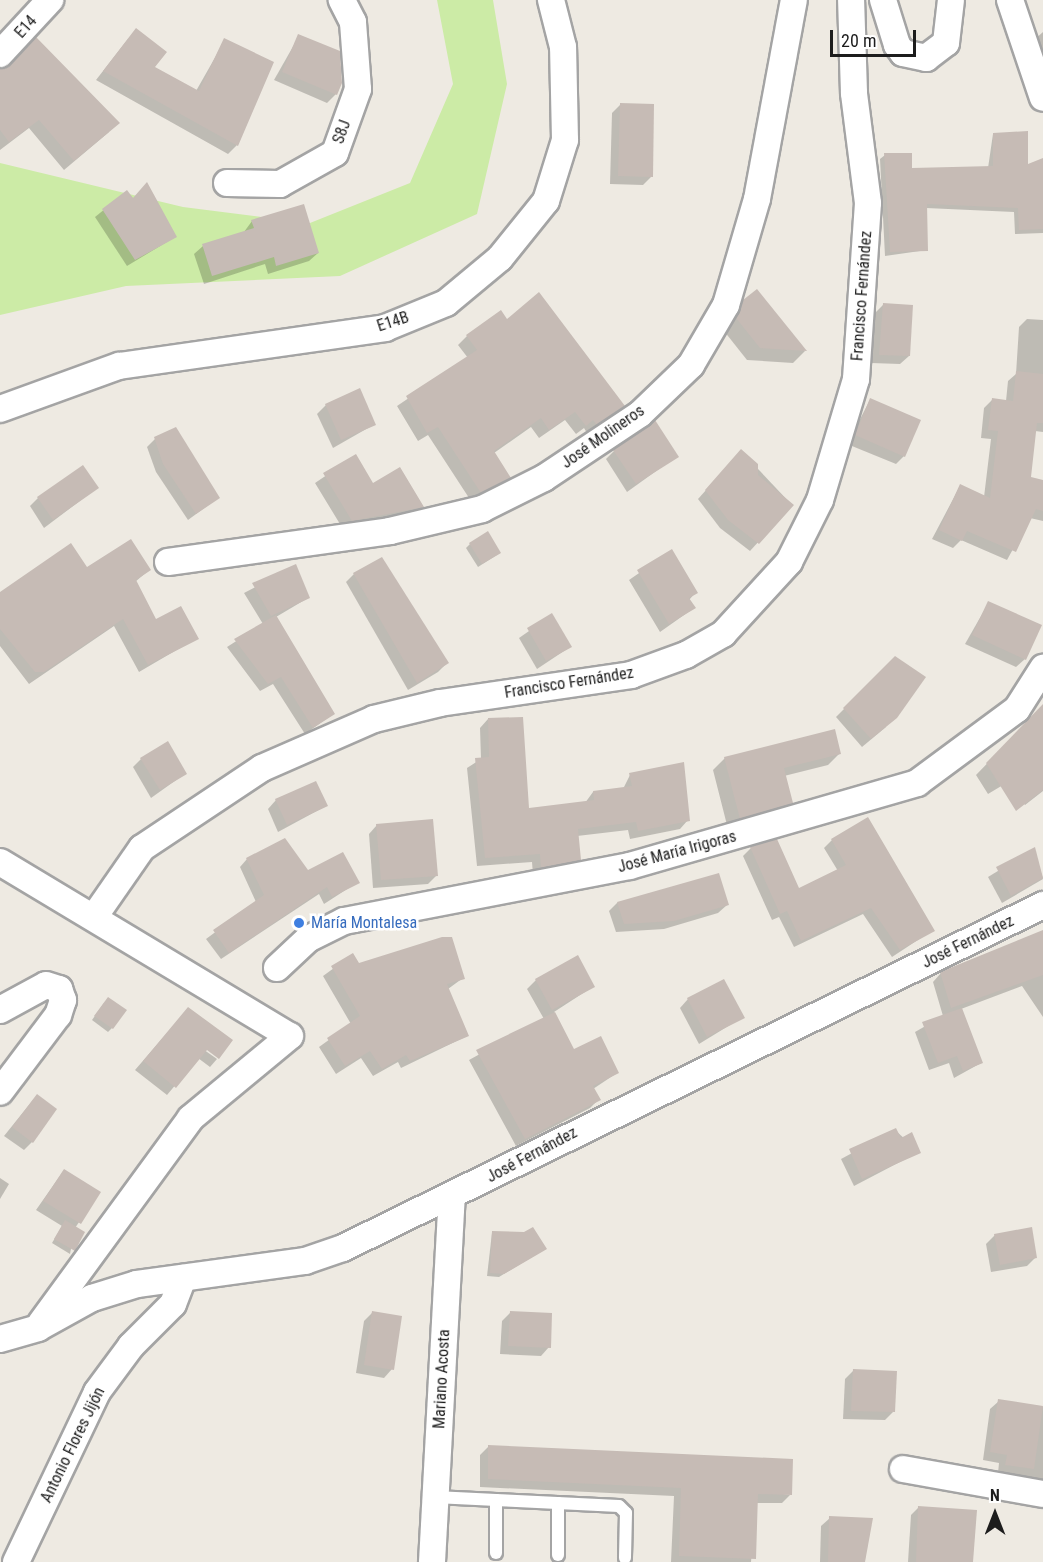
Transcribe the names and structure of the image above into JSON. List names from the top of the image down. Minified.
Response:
{"streets":{"street":["E14","S8J","Francisco Fernández","E14B","José Molineros","José María Irigoras","José Fernández","Mariano Acosta","Antonio Flores Jijón"]},"crossings":[["José Fernández","Mariano Acosta"],["José Fernández","Antonio Flores Jijón"]],"places":["María Montalesa"],"scale_bar":"20 m","north":"top"}
